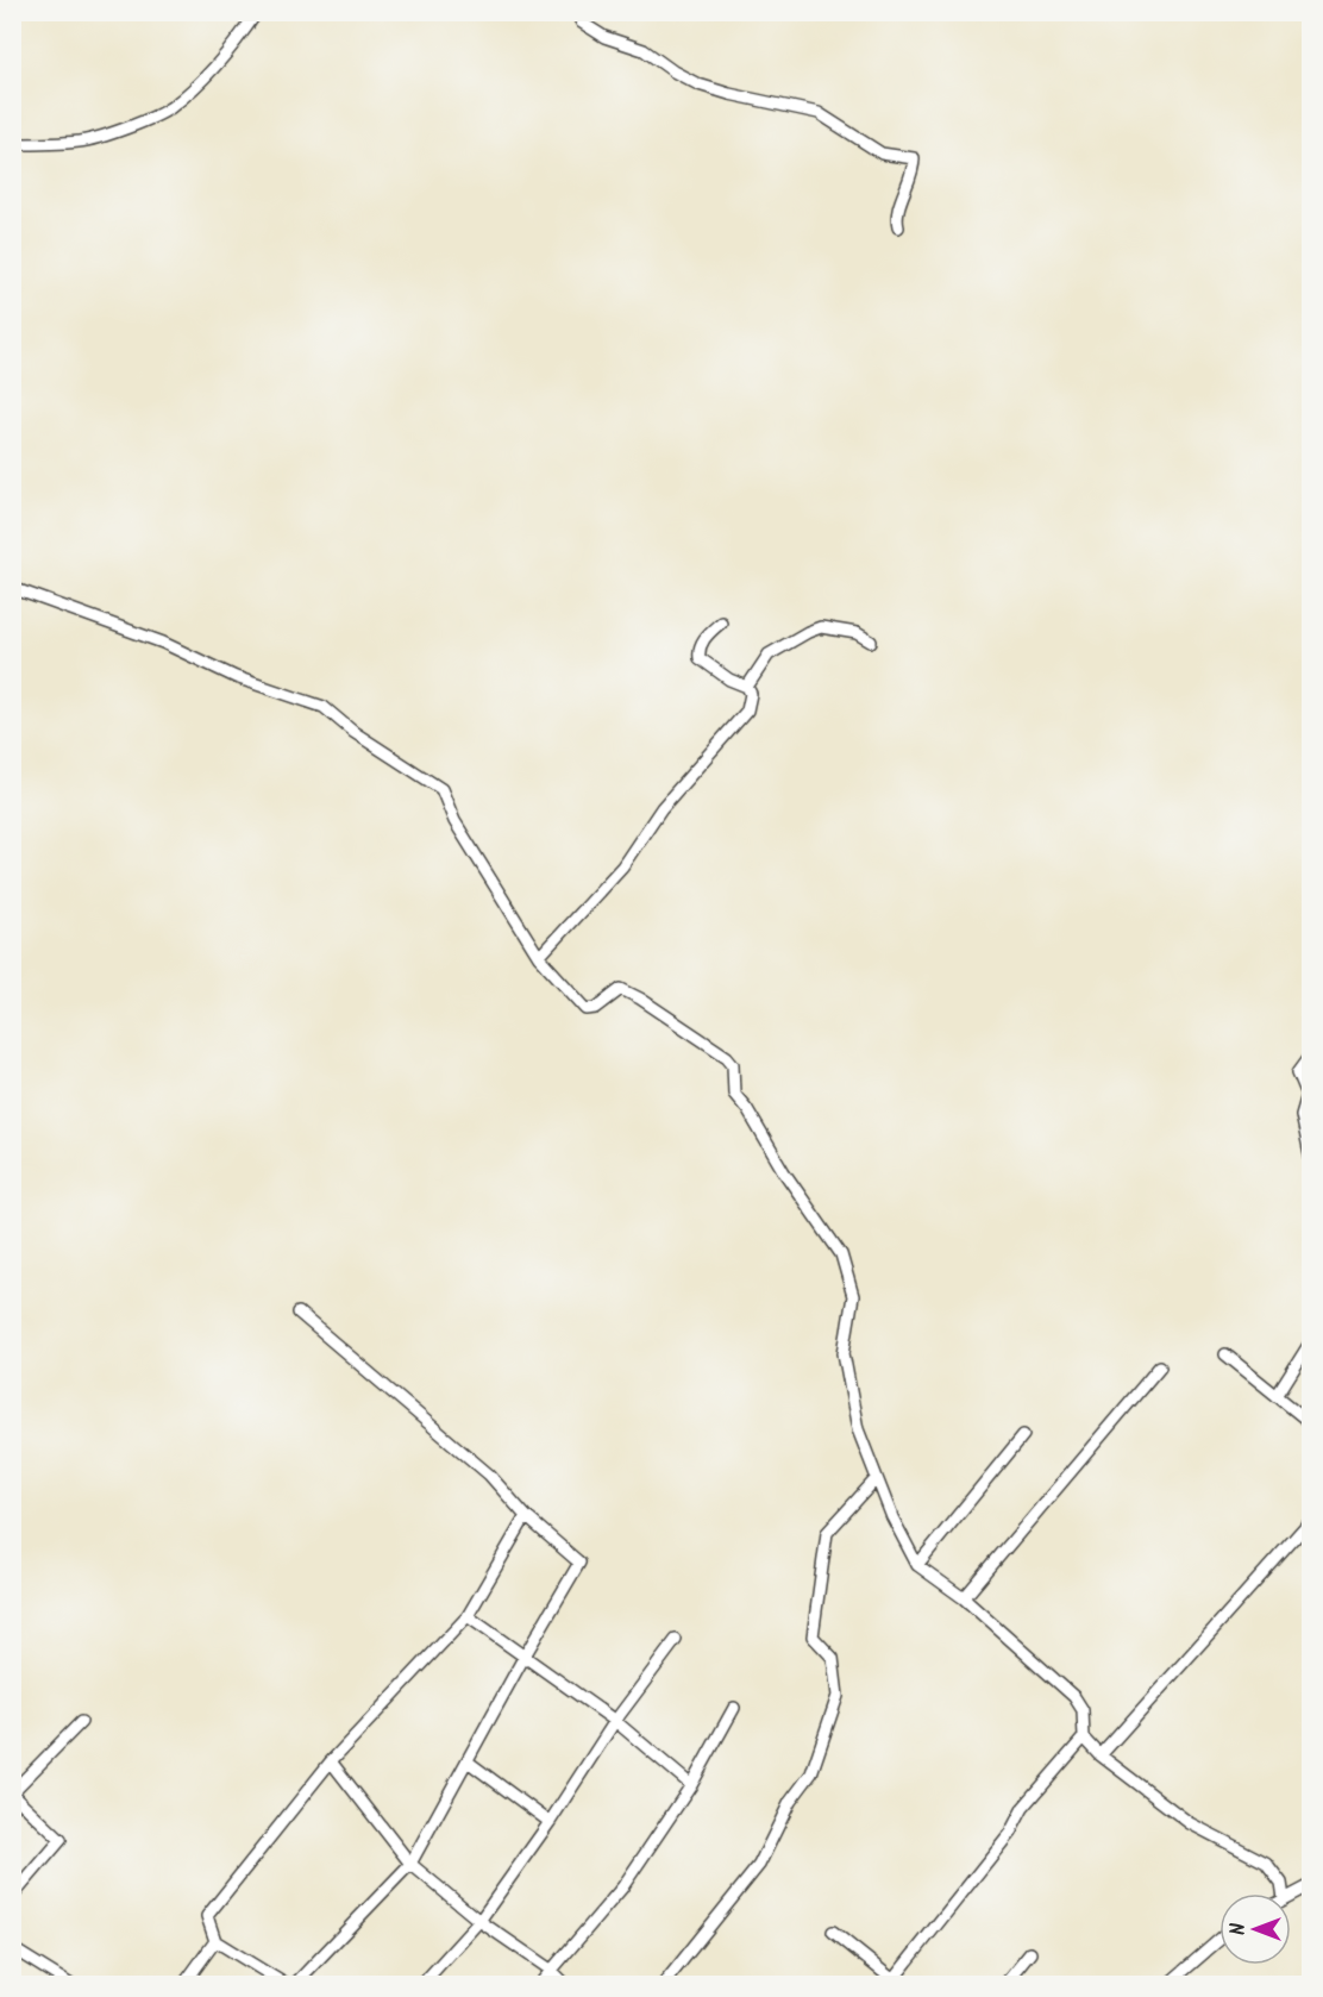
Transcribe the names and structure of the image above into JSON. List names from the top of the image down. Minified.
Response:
{"north":"left"}
